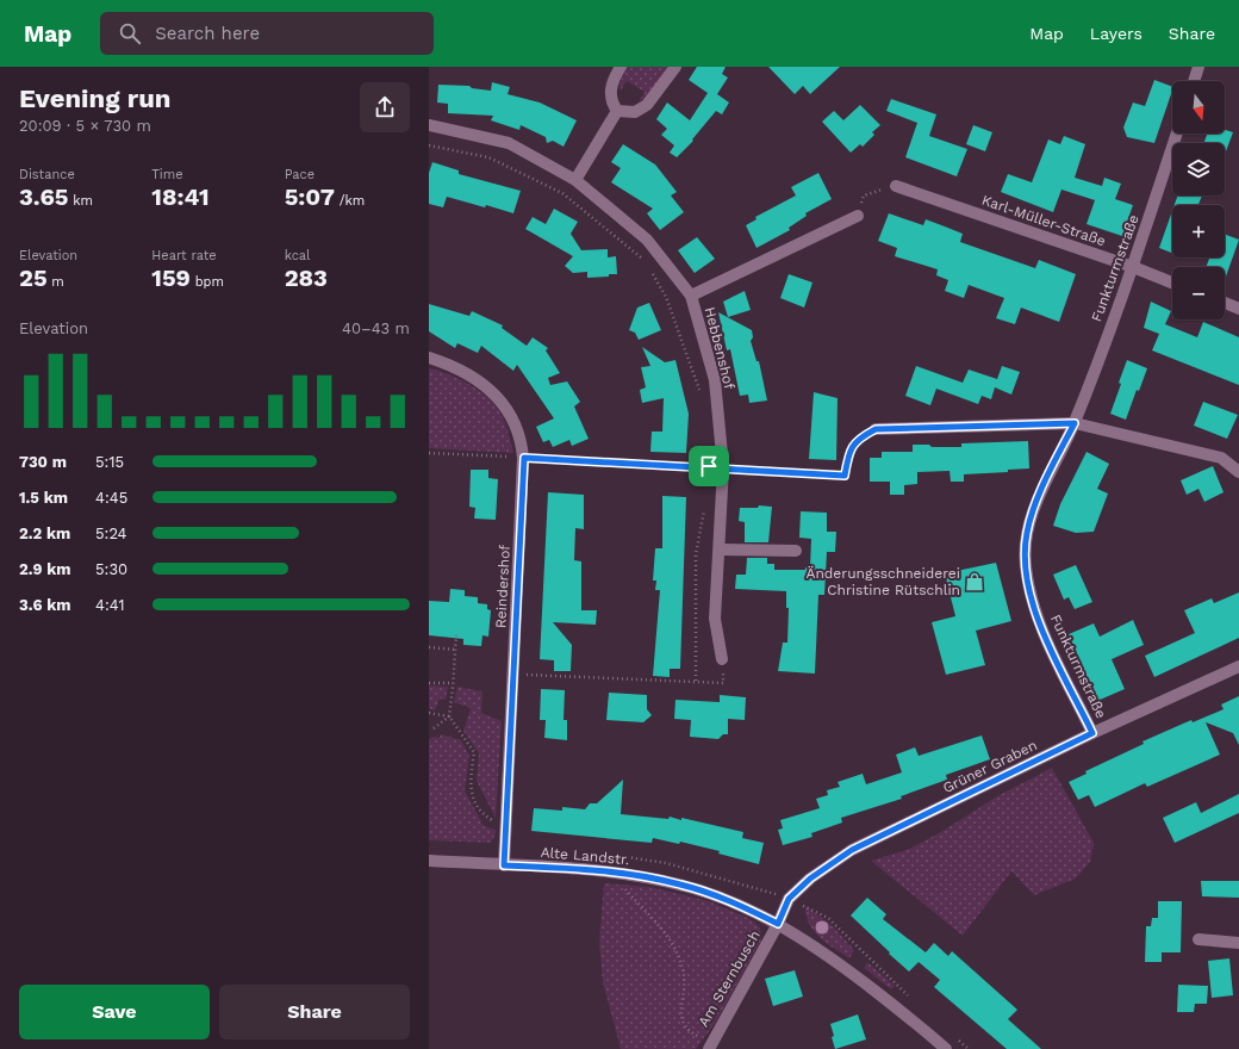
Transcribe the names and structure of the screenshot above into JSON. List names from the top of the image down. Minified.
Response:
{"streets":{"street":["Karl-Müller-Straße","Funkturmstraße","Hebbenshof","Reindershof","Grüner Graben","Alte Landstr.","Am Sternbusch"]},"crossings":[["Karl-Müller-Straße","Funkturmstraße"],["Funkturmstraße","Grüner Graben"],["Reindershof","Alte Landstr."],["Grüner Graben","Alte Landstr."],["Grüner Graben","Am Sternbusch"],["Alte Landstr.","Am Sternbusch"]],"places":{"shop":["Änderungsschneiderei Christine Rütschlin"]},"north":"bottom","page":{"header":"Map","search":"Search here","nav":["Map","Layers","Share"],"heading":["Evening run","20:09 · 5 × 730 m"],"map_buttons":["+","−"],"stats":[["Distance","3.65 km"],["Time","18:41"],["Pace","5:07 /km"],["Elevation","25 m"],["Heart rate","159 bpm"],["kcal","283"]],"chart":["Elevation","40–43 m"],"list":[{"name":"730 m","note":"5:15"},{"name":"1.5 km","note":"4:45"},{"name":"2.2 km","note":"5:24"},{"name":"2.9 km","note":"5:30"},{"name":"3.6 km","note":"4:41"}],"buttons":["Save","Share"]}}
